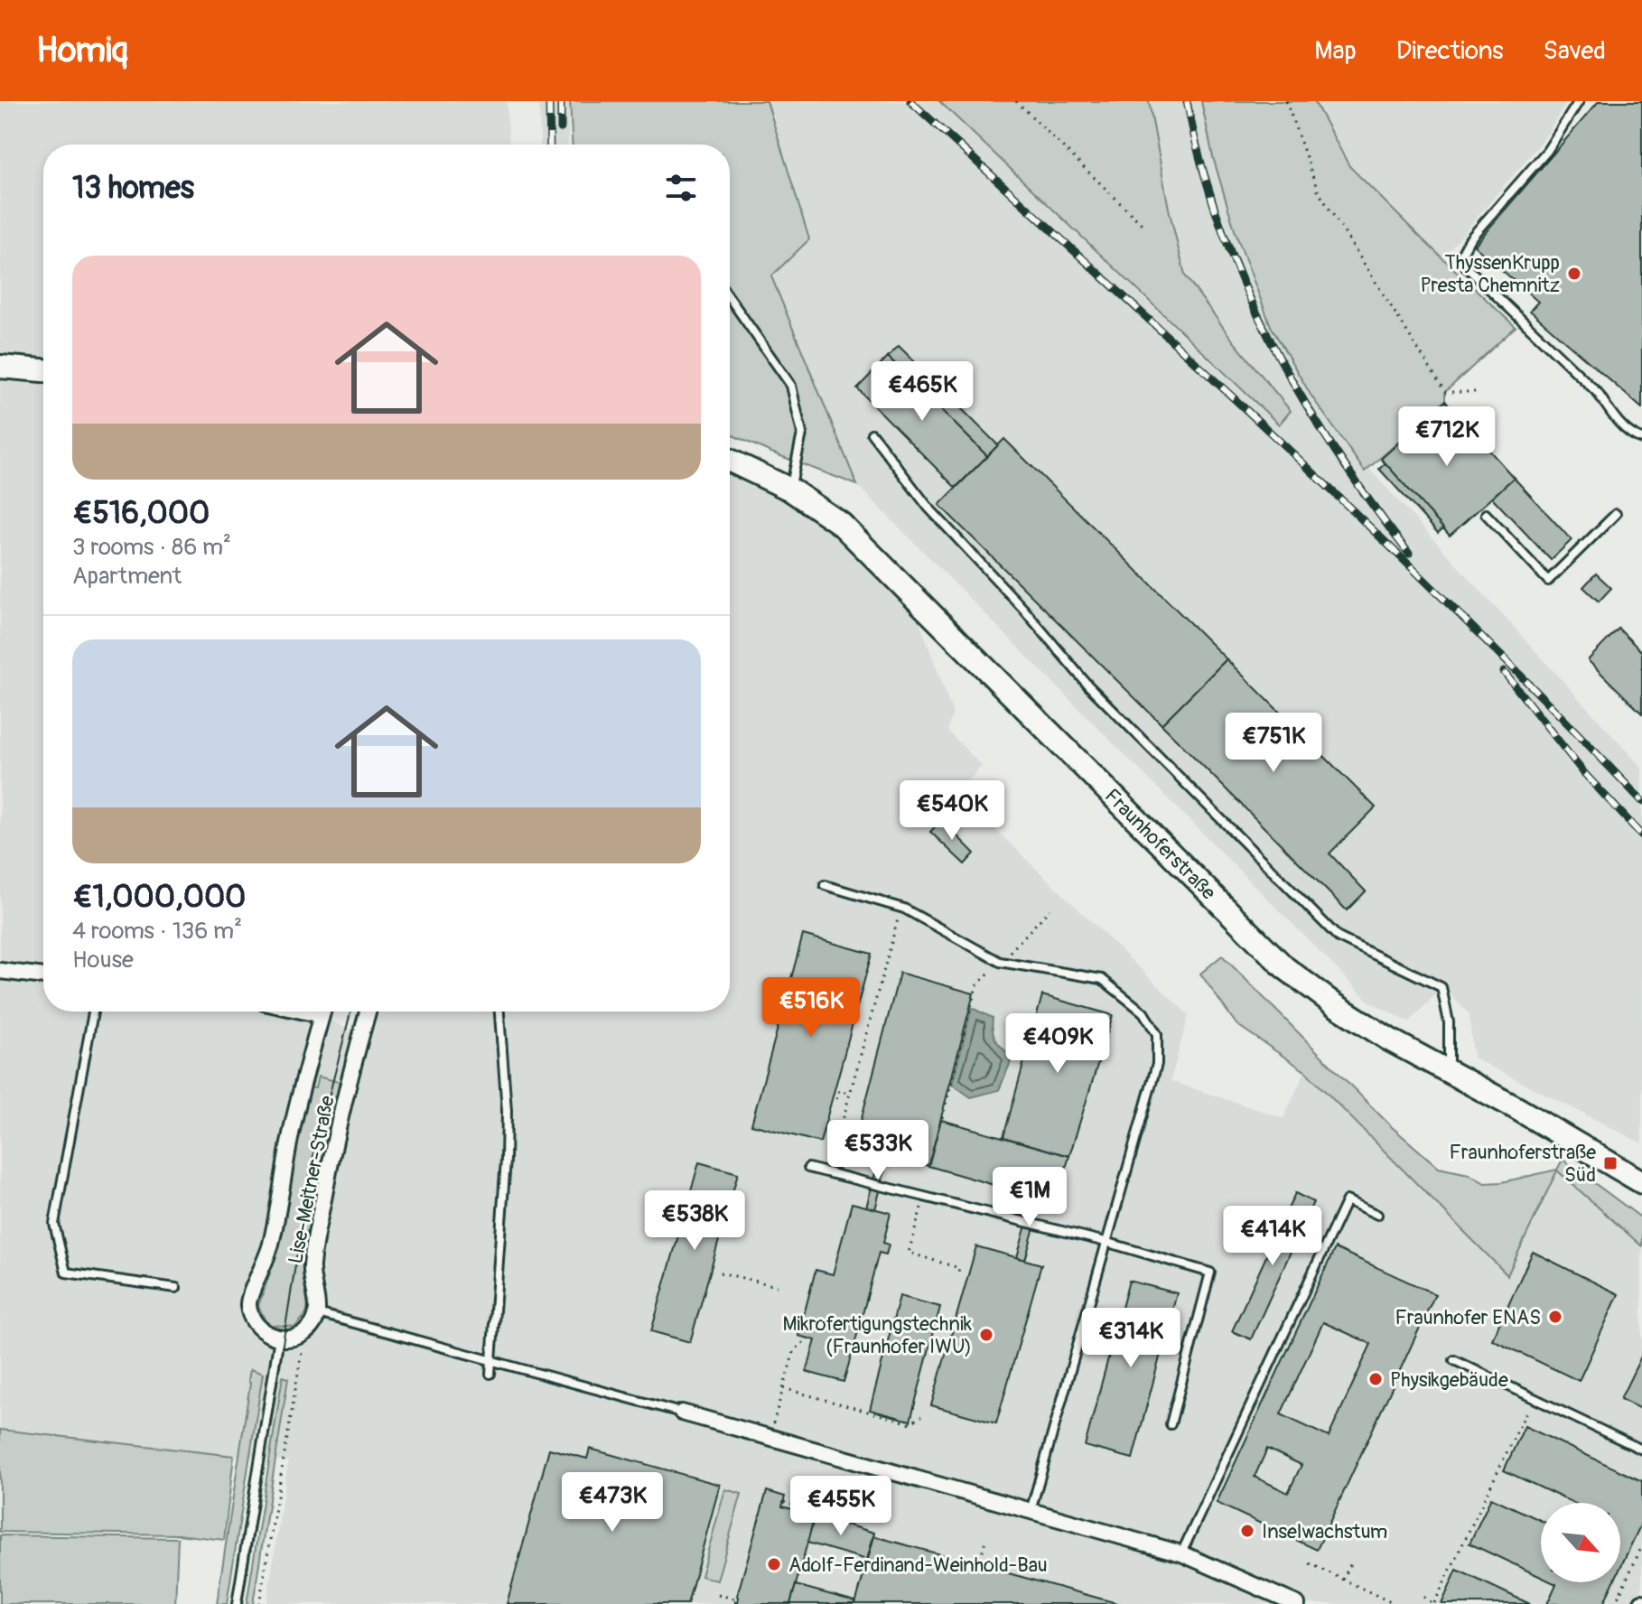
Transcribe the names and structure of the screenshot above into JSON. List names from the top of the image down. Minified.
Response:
{"streets":{"main road":["Fraunhoferstraße"],"street":["Lise-Meitner-Straße"]},"places":{"other":["ThyssenKrupp Presta Chemnitz","Fraunhofer ENAS","Mikrofertigungstechnik (Fraunhofer IWU)","Physikgebäude","Inselwachstum","Adolf-Ferdinand-Weinhold-Bau"],"transit":["Fraunhoferstraße Süd"]},"north":"bottom right","page":{"header":"Homiq","nav":["Map","Directions","Saved"],"heading":"13 homes","list":[{"name":"€516,000","note":"3 rooms · 86 m² · Apartment"},{"name":"€1,000,000","note":"4 rooms · 136 m² · House"}],"price":["€465K","€712K","€751K","€540K","€516K","€409K","€533K","€1M","€538K","€414K","€314K","€473K","€455K"]}}
